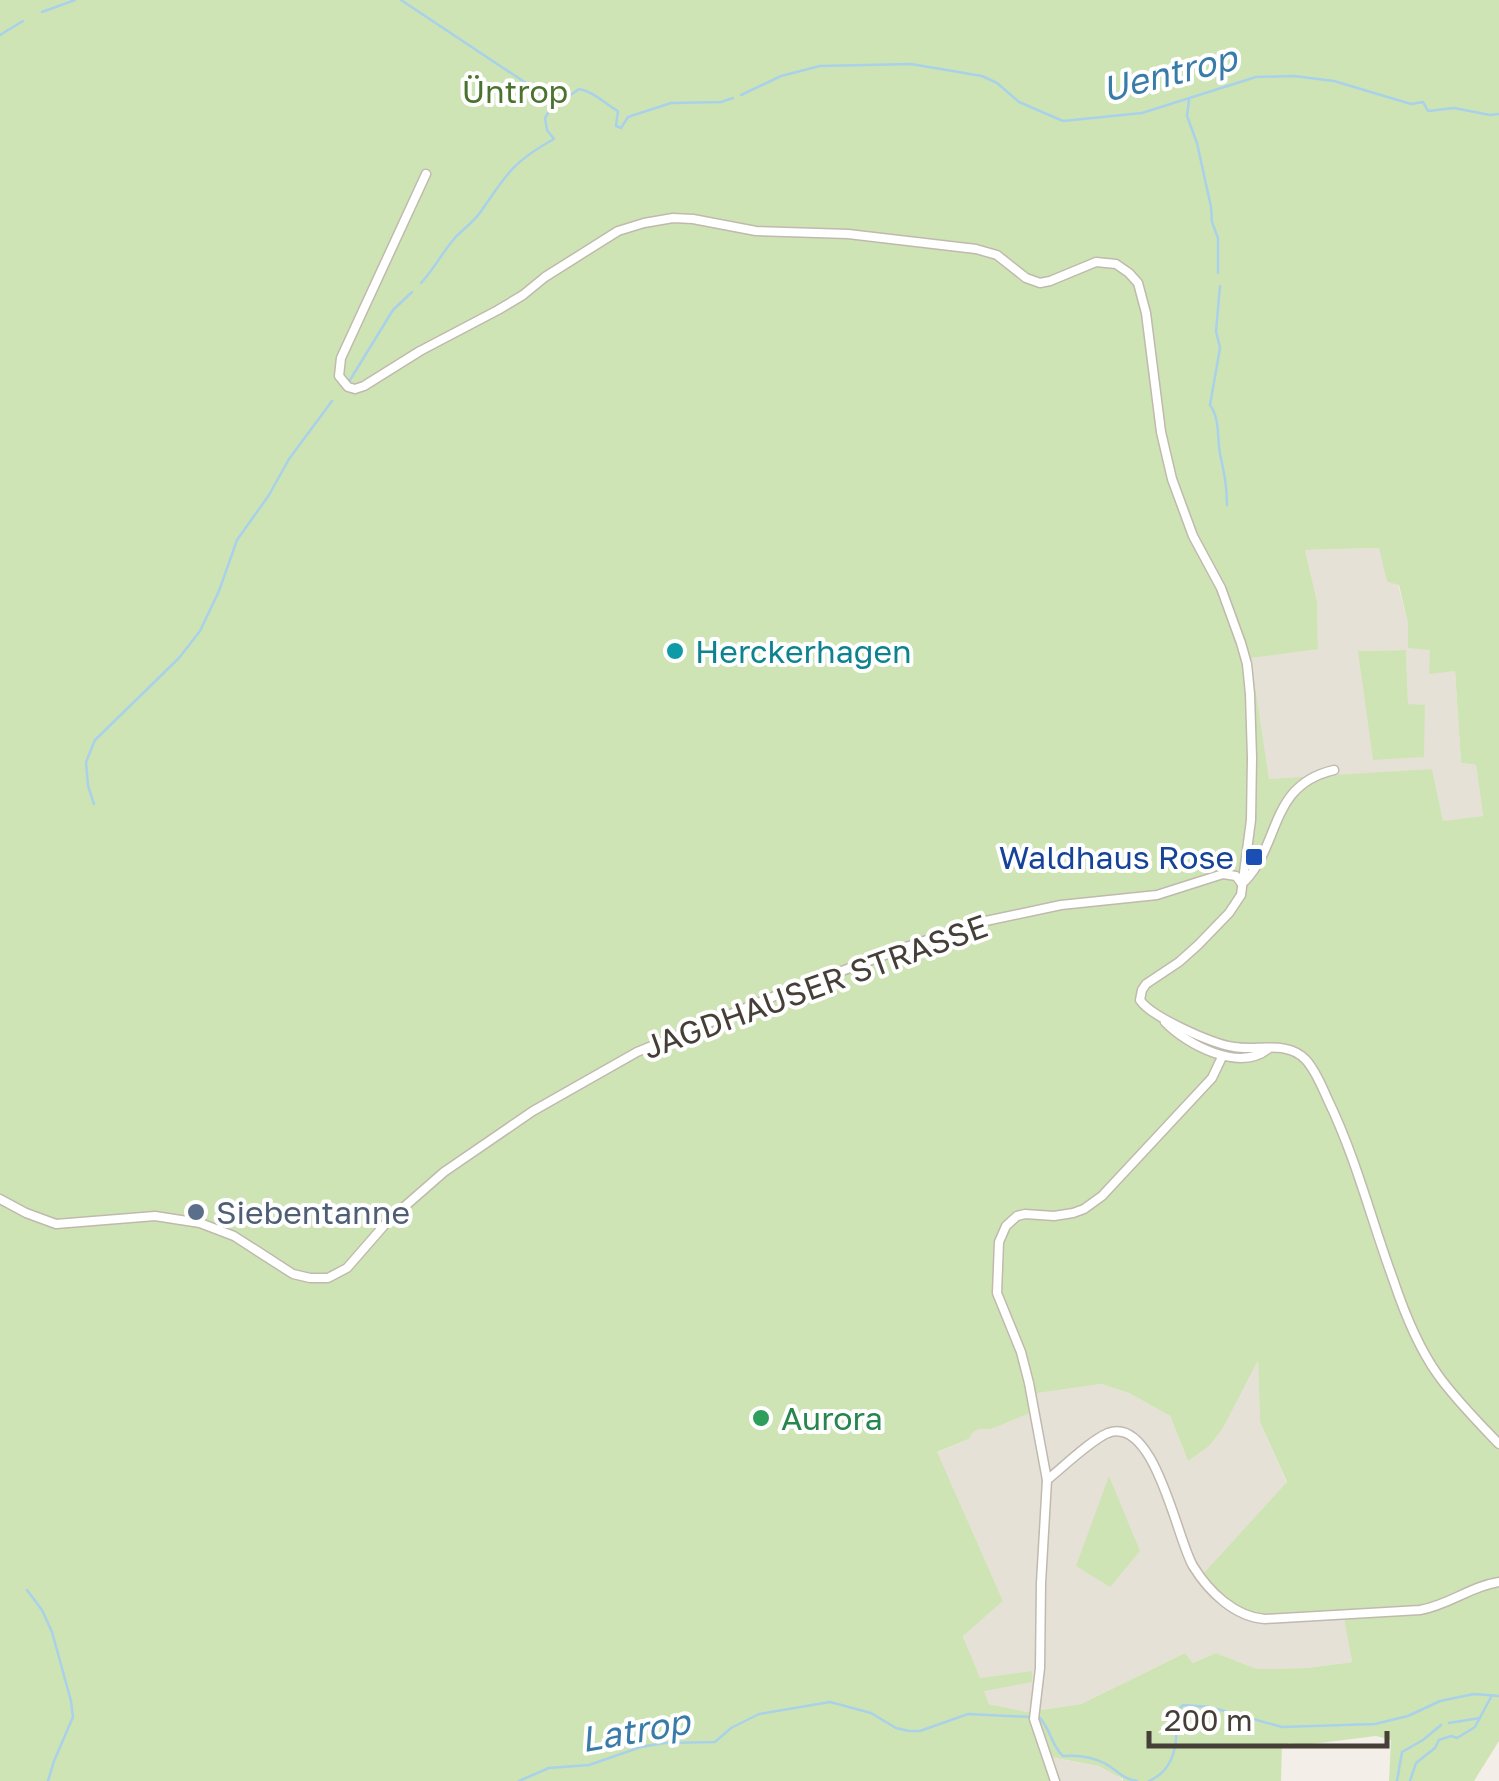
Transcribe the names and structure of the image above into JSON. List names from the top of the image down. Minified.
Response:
{"streets":{"street":["JAGDHAUSER STRASSE"]},"water":["Uentrop","Latrop"],"parks":["Üntrop"],"places":{"other":["Herckerhagen","Siebentanne","Aurora"],"transit":["Waldhaus Rose"]},"scale_bar":"200 m"}
